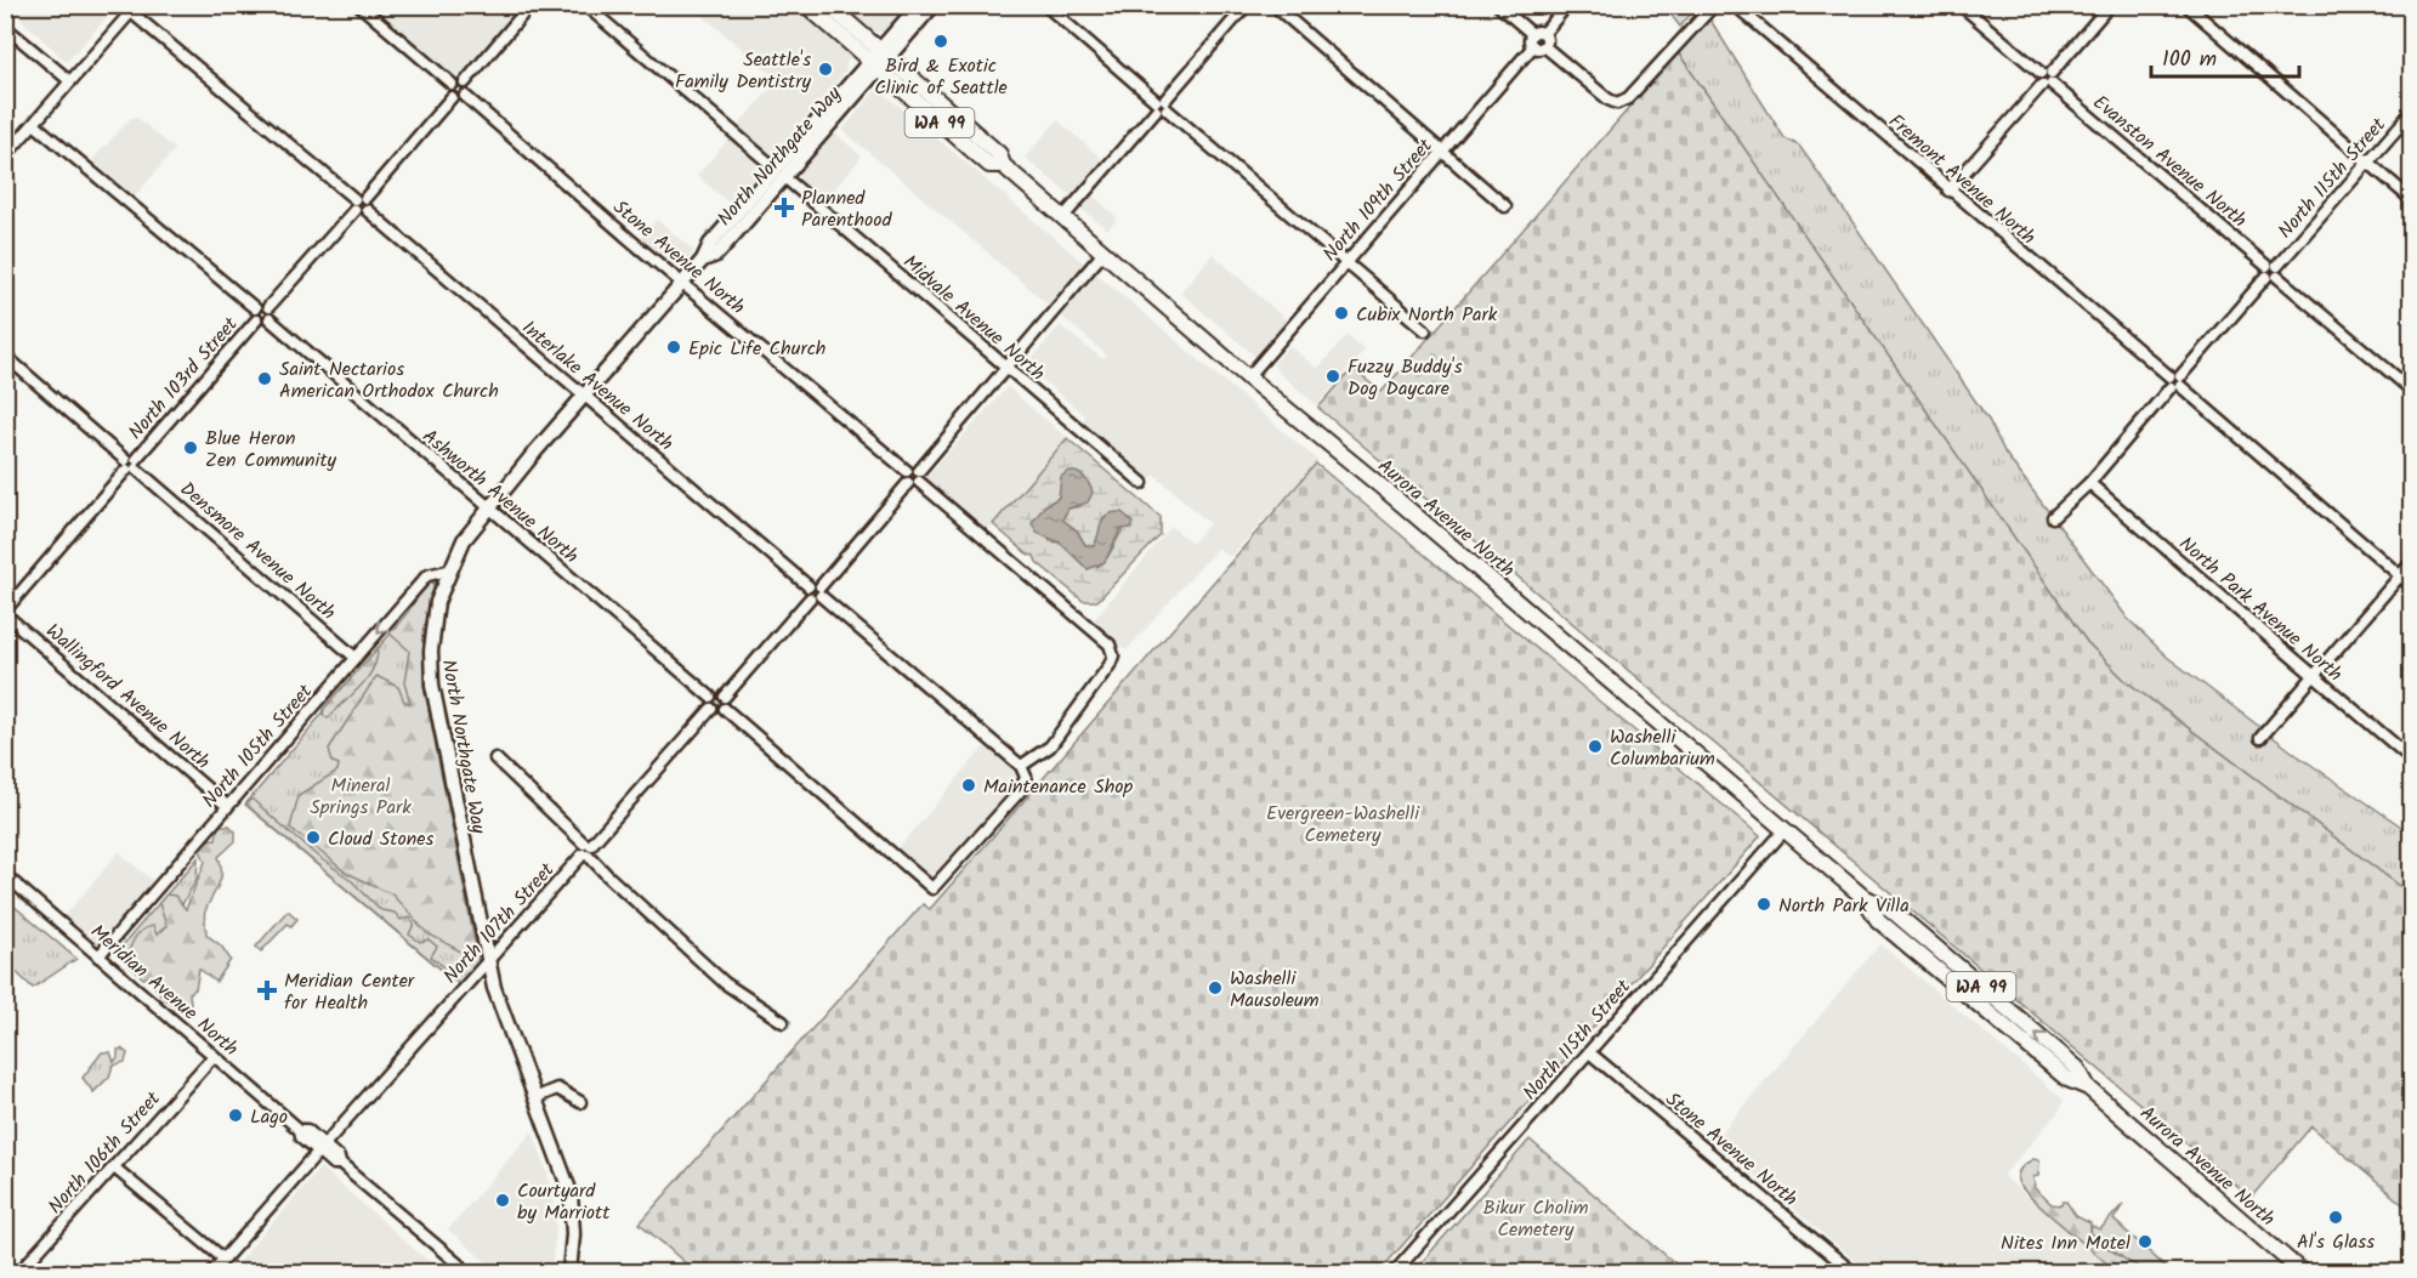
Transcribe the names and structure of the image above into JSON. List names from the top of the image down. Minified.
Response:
{"streets":{"highway":["WA 99","Aurora Avenue North"],"main road":["North Northgate Way"],"street":["Evanston Avenue North","North 115th Street","Fremont Avenue North","North 109th Street","Stone Avenue North","Midvale Avenue North","North 103rd Street","Interlake Avenue North","Ashworth Avenue North","Densmore Avenue North","North Park Avenue North","Wallingford Avenue North","North 105th Street","North 107th Street","Meridian Avenue North","North 106th Street"]},"crossings":[["North Northgate Way","Stone Avenue North"],["North Northgate Way","Midvale Avenue North"],["North Northgate Way","Interlake Avenue North"],["North Northgate Way","Ashworth Avenue North"],["North Northgate Way","Aurora Avenue North"],["North Northgate Way","North 105th Street"],["North Northgate Way","North 107th Street"],["Evanston Avenue North","North 115th Street"],["North 115th Street","Fremont Avenue North"],["North 115th Street","Stone Avenue North"],["North 115th Street","Aurora Avenue North"],["North 115th Street","North Park Avenue North"],["North 109th Street","Aurora Avenue North"],["Stone Avenue North","Interlake Avenue North"],["North 103rd Street","Ashworth Avenue North"],["North 103rd Street","Densmore Avenue North"],["North 103rd Street","Wallingford Avenue North"],["Densmore Avenue North","North 105th Street"],["Wallingford Avenue North","North 105th Street"],["North 105th Street","Meridian Avenue North"],["North 107th Street","Meridian Avenue North"],["Meridian Avenue North","North 106th Street"]],"parks":["Mineral Springs Park","Evergreen-Washelli Cemetery","Bikur Cholim Cemetery"],"places":{"other":["Bird & Exotic Clinic of Seattle","Seattle's Family Dentistry","Cubix North Park","Epic Life Church","Fuzzy Buddy's Dog Daycare","Saint Nectarios American Orthodox Church","Blue Heron Zen Community","Washelli Columbarium","Maintenance Shop","Cloud Stones","North Park Villa","Washelli Mausoleum","Lago","Courtyard by Marriott","Al's Glass","Nites Inn Motel"],"health":["Planned Parenthood","Meridian Center for Health"]},"scale_bar":"100 m"}
